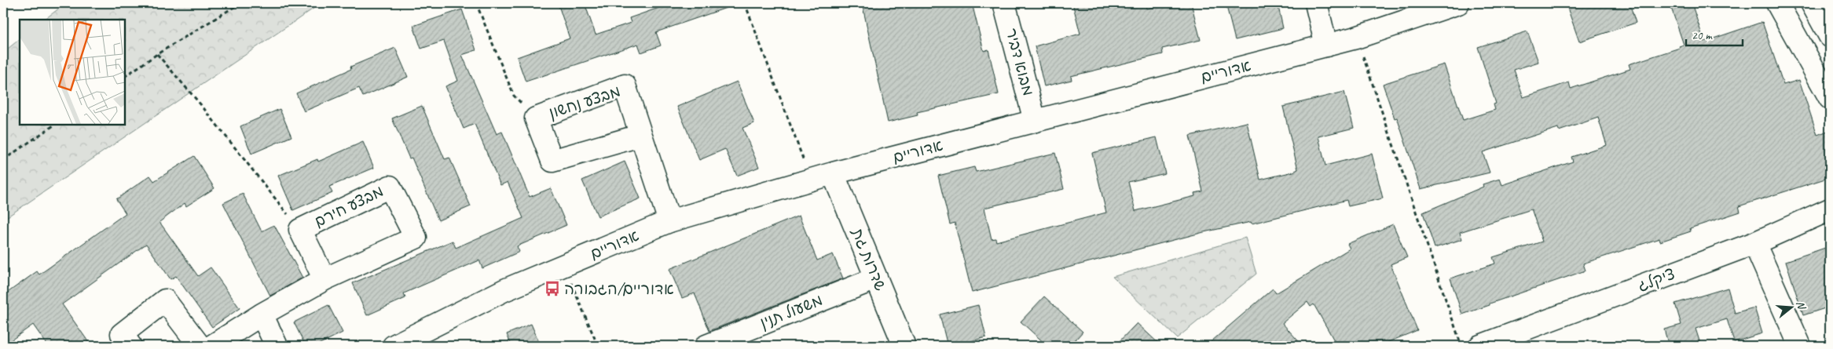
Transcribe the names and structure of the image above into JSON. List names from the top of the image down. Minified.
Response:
{"streets":{"street":["מבוא דביר","אדוריים","מבצע נחשון","מבצע חירם","שדרות גת","ציקלג","משעול תנין"]},"crossings":[["מבוא דביר","אדוריים"],["אדוריים","מבצע נחשון"],["אדוריים","שדרות גת"],["שדרות גת","משעול תנין"]],"places":{"bus stop":["אדוריים/הגבורה"]},"scale_bar":"20 m","north":"right"}
